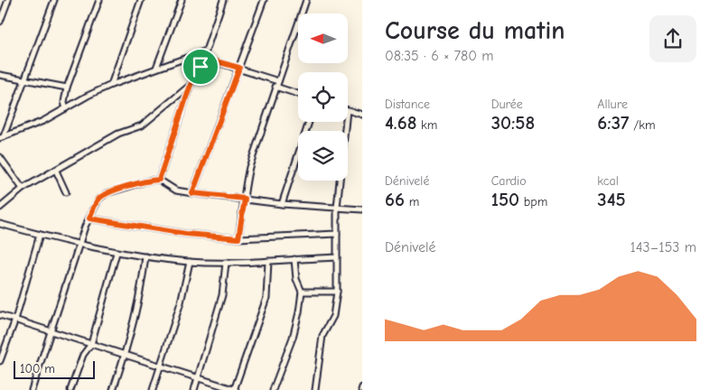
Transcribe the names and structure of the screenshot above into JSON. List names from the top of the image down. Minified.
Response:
{"scale_bar":"100 m","north":"left","page":{"heading":["Course du matin","08:35 · 6 × 780 m"],"stats":[["Distance","4.68 km"],["Durée","30:58"],["Allure","6:37 /km"],["Dénivelé","66 m"],["Cardio","150 bpm"],["kcal","345"]],"chart":["Dénivelé","143–153 m"],"scale":"100 m"}}
